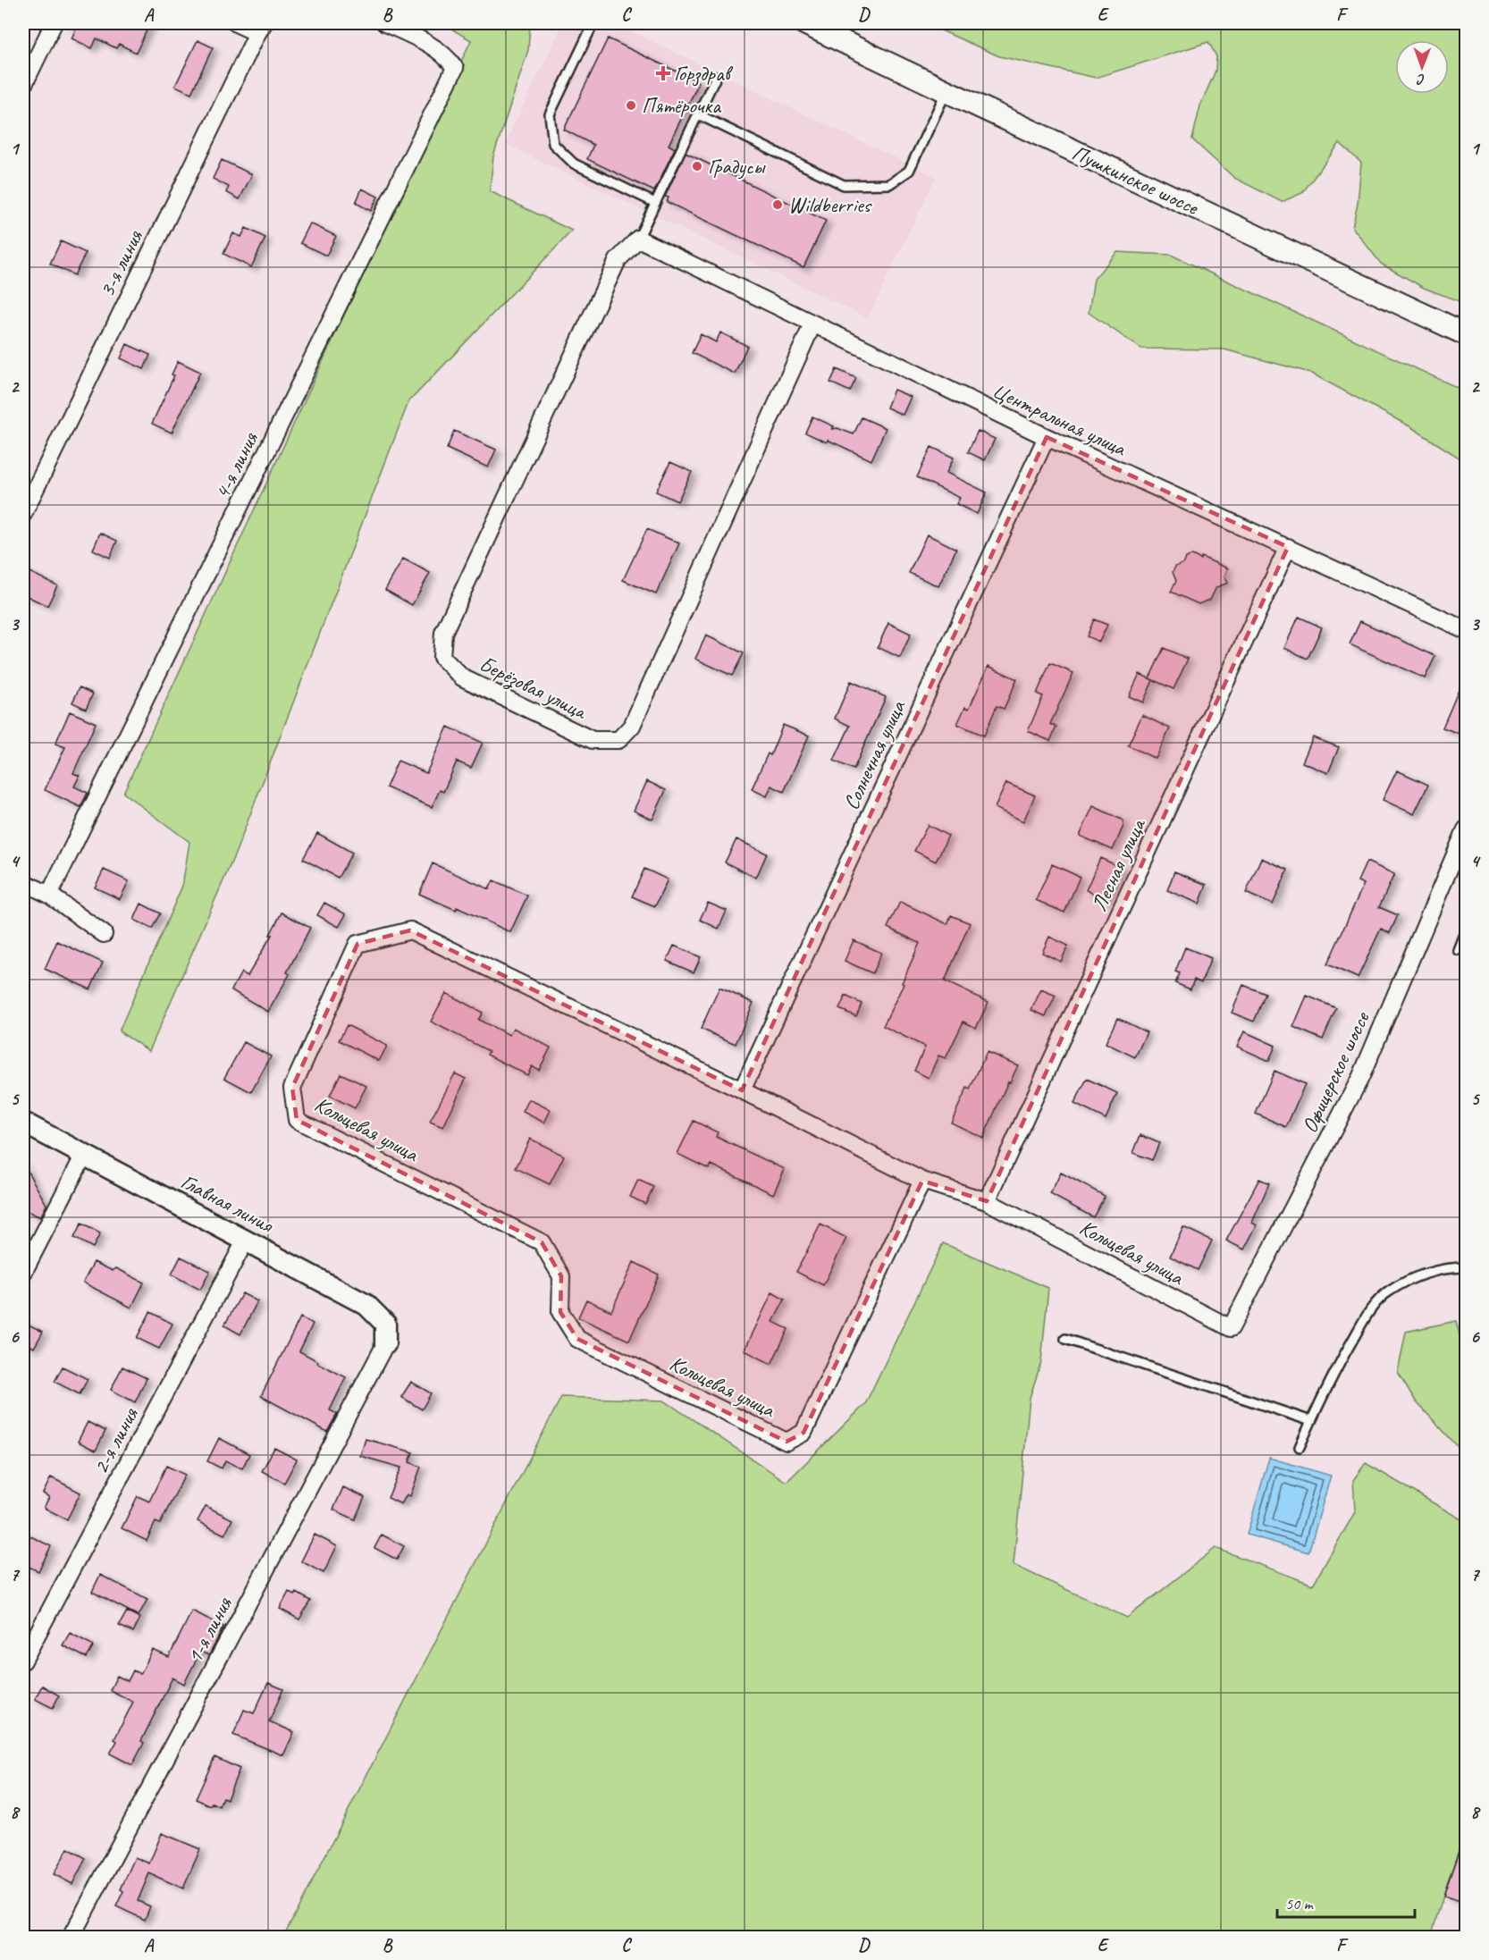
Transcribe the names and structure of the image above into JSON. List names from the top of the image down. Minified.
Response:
{"streets":{"main road":["Пушкинское шоссе"],"street":["3-я линия","Центральная улица","4-я линия","Берёзовая улица","Солнечная улица","Лесная улица","Офицерское шоссе","Кольцевая улица","Главная линия","2-я линия","1-я линия"]},"crossings":[["Центральная улица","Берёзовая улица"],["Центральная улица","Солнечная улица"],["Центральная улица","Лесная улица"],["Солнечная улица","Кольцевая улица"],["Лесная улица","Кольцевая улица"],["Офицерское шоссе","Кольцевая улица"],["Главная линия","2-я линия"],["Главная линия","1-я линия"]],"places":{"health":["Горздрав"],"other":["Пятёрочка","Градусы","Wildberries"]},"scale_bar":"50 m","north":"bottom","grid":{"columns":["A","B","C","D","E","F"],"rows":["1","2","3","4","5","6","7","8"]}}
